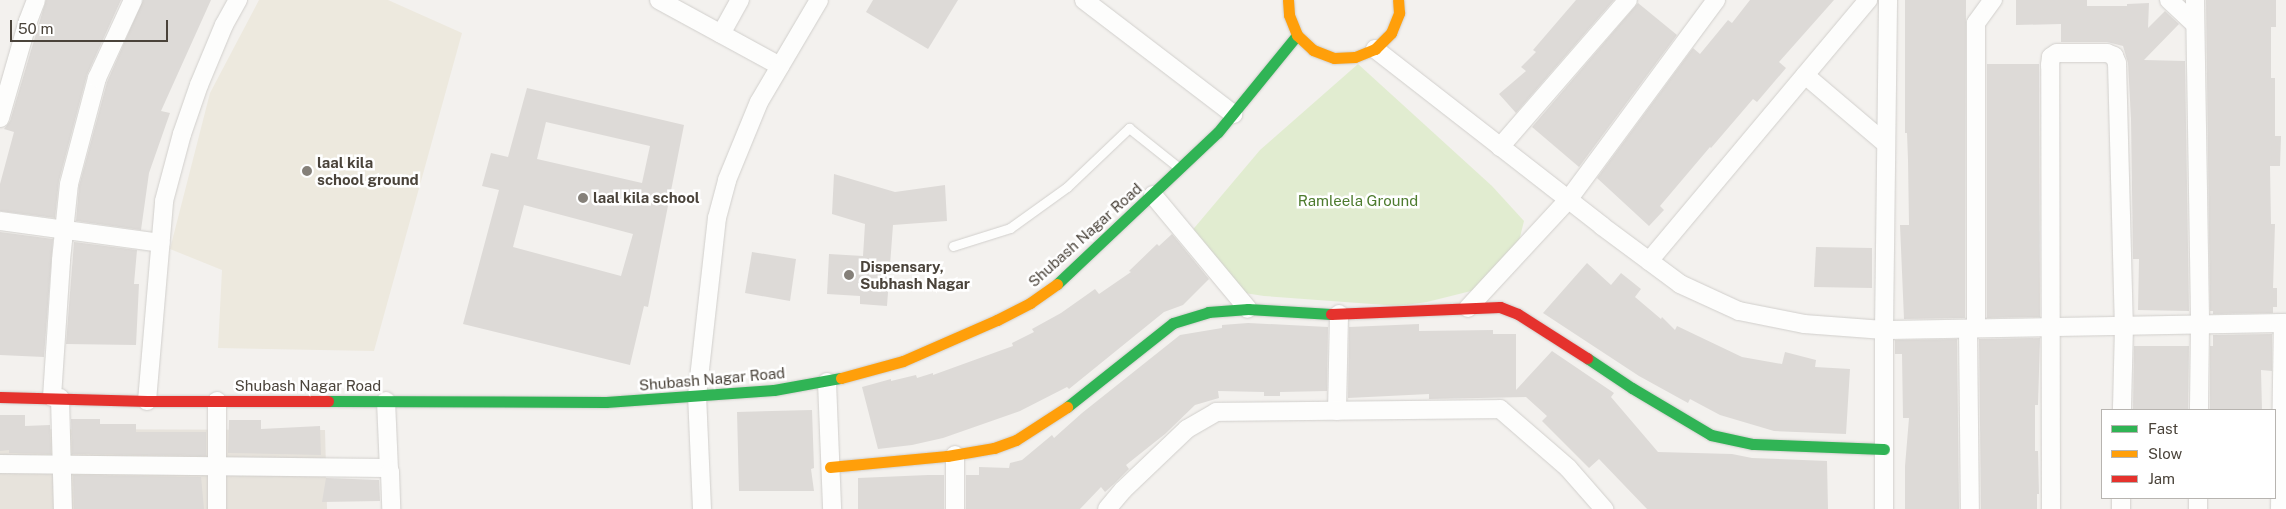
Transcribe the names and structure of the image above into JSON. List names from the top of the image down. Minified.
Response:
{"streets":{"street":["Shubash Nagar Road"]},"parks":["Ramleela Ground"],"places":["laal kila school ground","laal kila school","Dispensary, Subhash Nagar"],"legend":["Fast","Slow","Jam"],"scale_bar":"50 m"}
